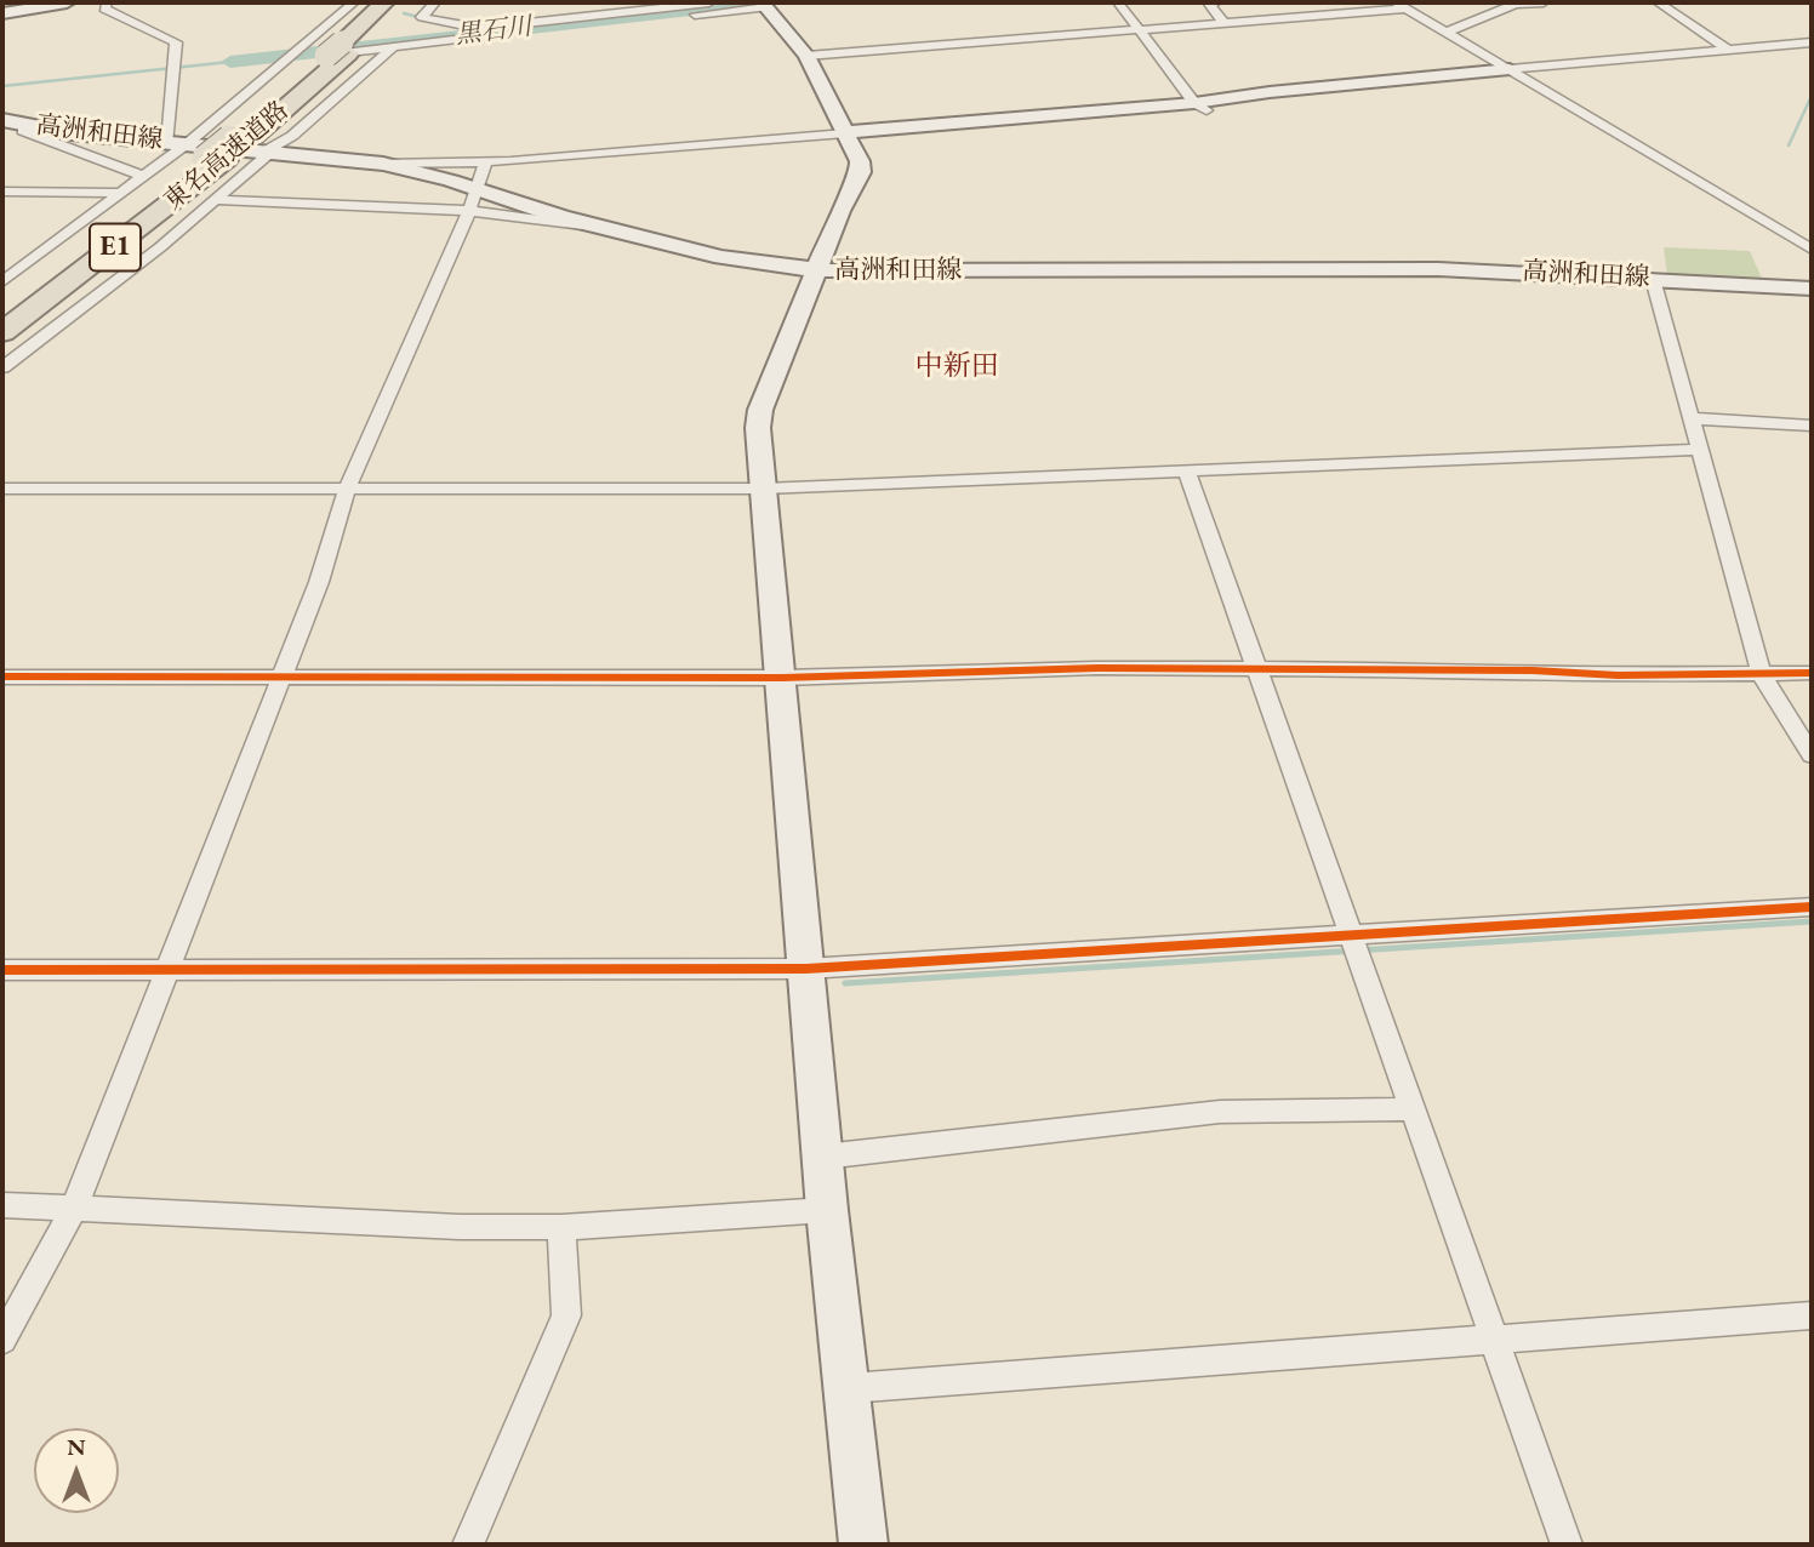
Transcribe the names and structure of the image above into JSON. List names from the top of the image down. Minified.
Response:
{"streets":{"highway":["東名高速道路","E1"],"street":["高洲和田線"]},"crossings":[["高洲和田線","東名高速道路"]],"districts":["中新田"],"water":["黒石川"],"north":"top"}
